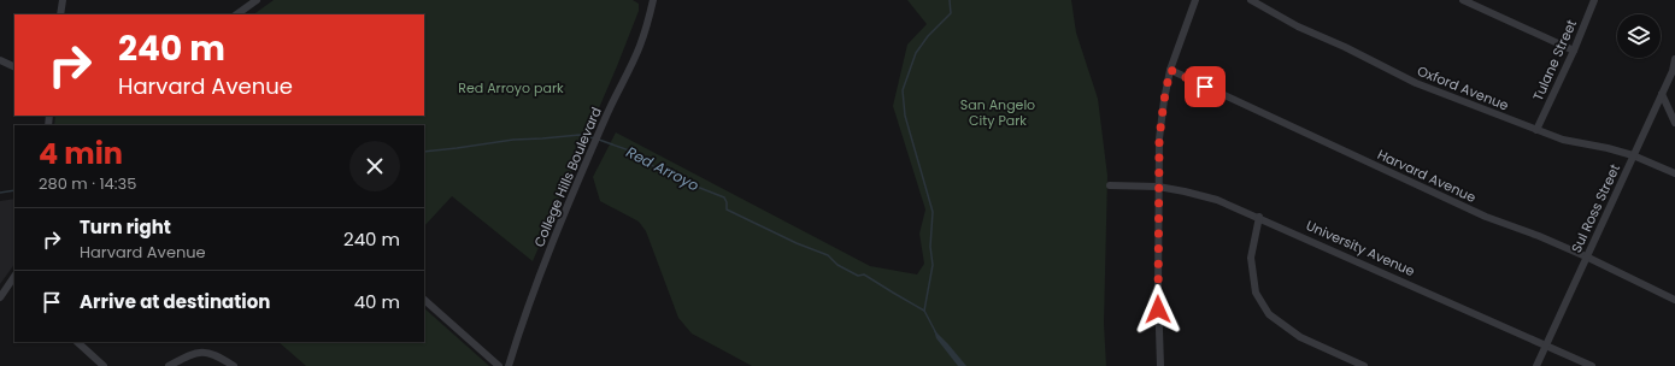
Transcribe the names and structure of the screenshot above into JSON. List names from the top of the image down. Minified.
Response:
{"streets":{"street":["Tulane Street","Oxford Avenue","Harvard Avenue","College Hills Boulevard","Sul Ross Street","University Avenue"]},"crossings":[["Tulane Street","Oxford Avenue"],["Oxford Avenue","Sul Ross Street"],["Harvard Avenue","Sul Ross Street"],["Sul Ross Street","University Avenue"]],"water":["Red Arroyo"],"parks":["Red Arroyo park","San Angelo City Park"],"page":{"turn":["240 m","Harvard Avenue"],"heading":["4 min","280 m · 14:35"],"list":[{"name":"Turn right","note":"Harvard Avenue","value":"240 m"},{"name":"Arrive at destination","value":"40 m"}]}}
